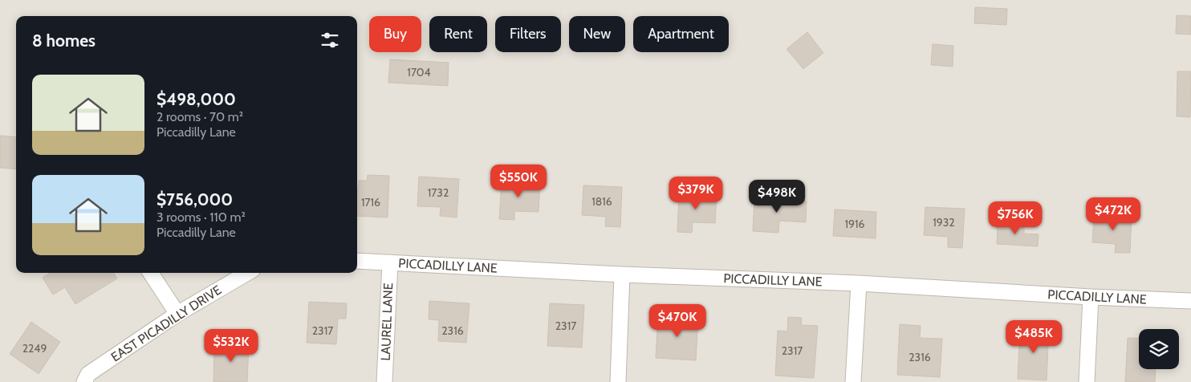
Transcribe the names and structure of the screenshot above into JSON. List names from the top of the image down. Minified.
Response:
{"streets":{"street":["PICCADILLY LANE","LAUREL LANE","EAST PICADILLY DRIVE"]},"crossings":[["PICCADILLY LANE","LAUREL LANE"]],"house_numbers":["1704","1732","1816","1716","1932","1916","2317","2317","2316","2249","2317","2316"],"page":{"chip":["Buy","Rent","Filters","New","Apartment"],"heading":"8 homes","list":[{"name":"$498,000","note":"2 rooms · 70 m² · Piccadilly Lane"},{"name":"$756,000","note":"3 rooms · 110 m² · Piccadilly Lane"}],"price":["$550K","$379K","$498K","$472K","$756K","$470K","$485K","$532K"]}}
